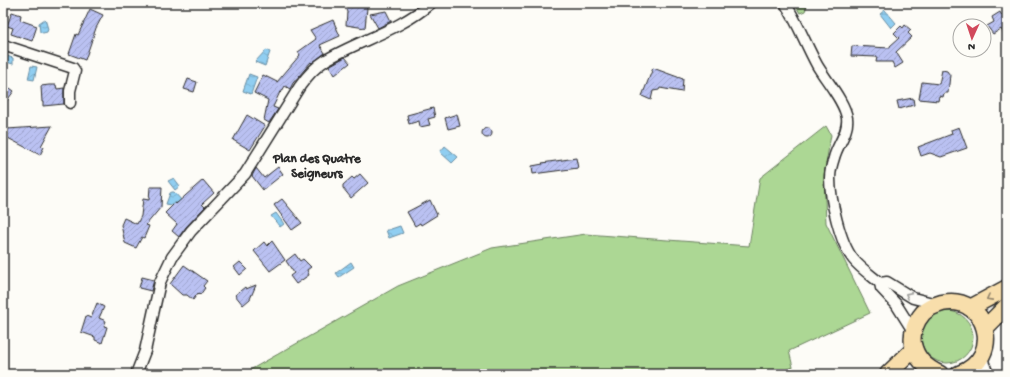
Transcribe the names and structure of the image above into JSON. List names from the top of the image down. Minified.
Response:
{"districts":["Plan des Quatre Seigneurs"],"north":"bottom"}
